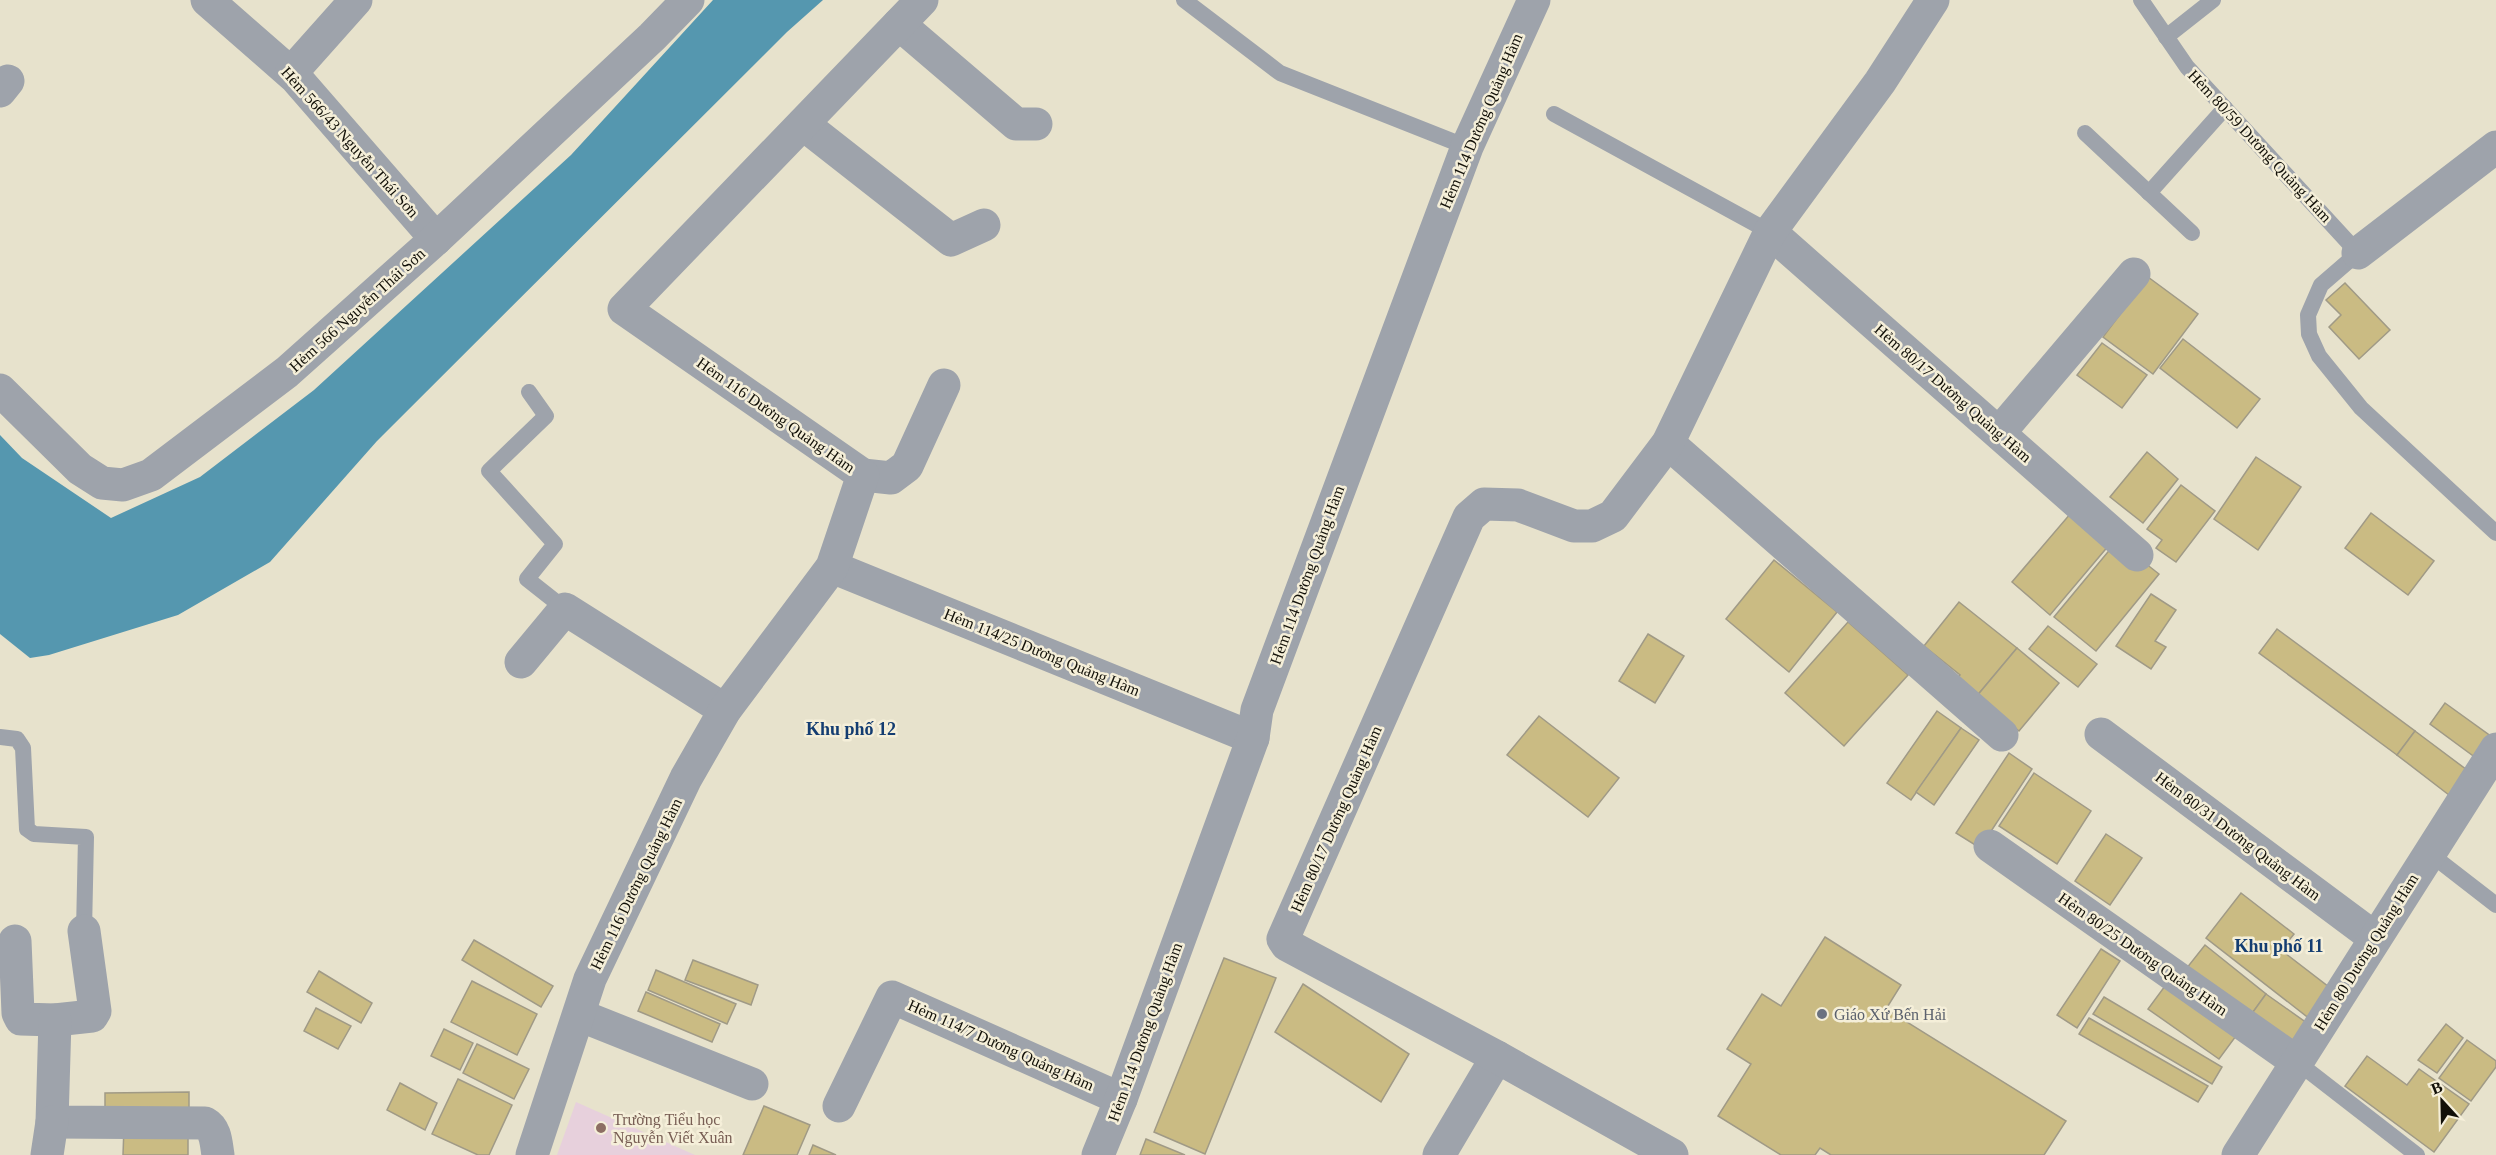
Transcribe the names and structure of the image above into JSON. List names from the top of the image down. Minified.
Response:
{"streets":{"street":["Hẻm 114 Dương Quảng Hàm","Hẻm 566/43 Nguyễn Thái Sơn","Hẻm 566 Nguyễn Thái Sơn","Hẻm 80/17 Dương Quảng Hàm","Hẻm 116 Dương Quảng Hàm","Hẻm 114/25 Dương Quảng Hàm","Hẻm 80/31 Dương Quảng Hàm","Hẻm 80 Dương Quảng Hàm","Hẻm 80/25 Dương Quảng Hàm","Hẻm 114/7 Dương Quảng Hàm"],"lane":["Hẻm 80/59 Dương Quảng Hàm"]},"crossings":[["Hẻm 114 Dương Quảng Hàm","Hẻm 114/25 Dương Quảng Hàm"],["Hẻm 114 Dương Quảng Hàm","Hẻm 114/7 Dương Quảng Hàm"],["Hẻm 566/43 Nguyễn Thái Sơn","Hẻm 566 Nguyễn Thái Sơn"],["Hẻm 116 Dương Quảng Hàm","Hẻm 114/25 Dương Quảng Hàm"],["Hẻm 80/31 Dương Quảng Hàm","Hẻm 80 Dương Quảng Hàm"],["Hẻm 80 Dương Quảng Hàm","Hẻm 80/25 Dương Quảng Hàm"]],"districts":["Khu phố 12","Khu phố 11"],"places":["Giáo Xứ Bến Hải","Trường Tiểu học Nguyễn Viết Xuân"],"north":"top"}
